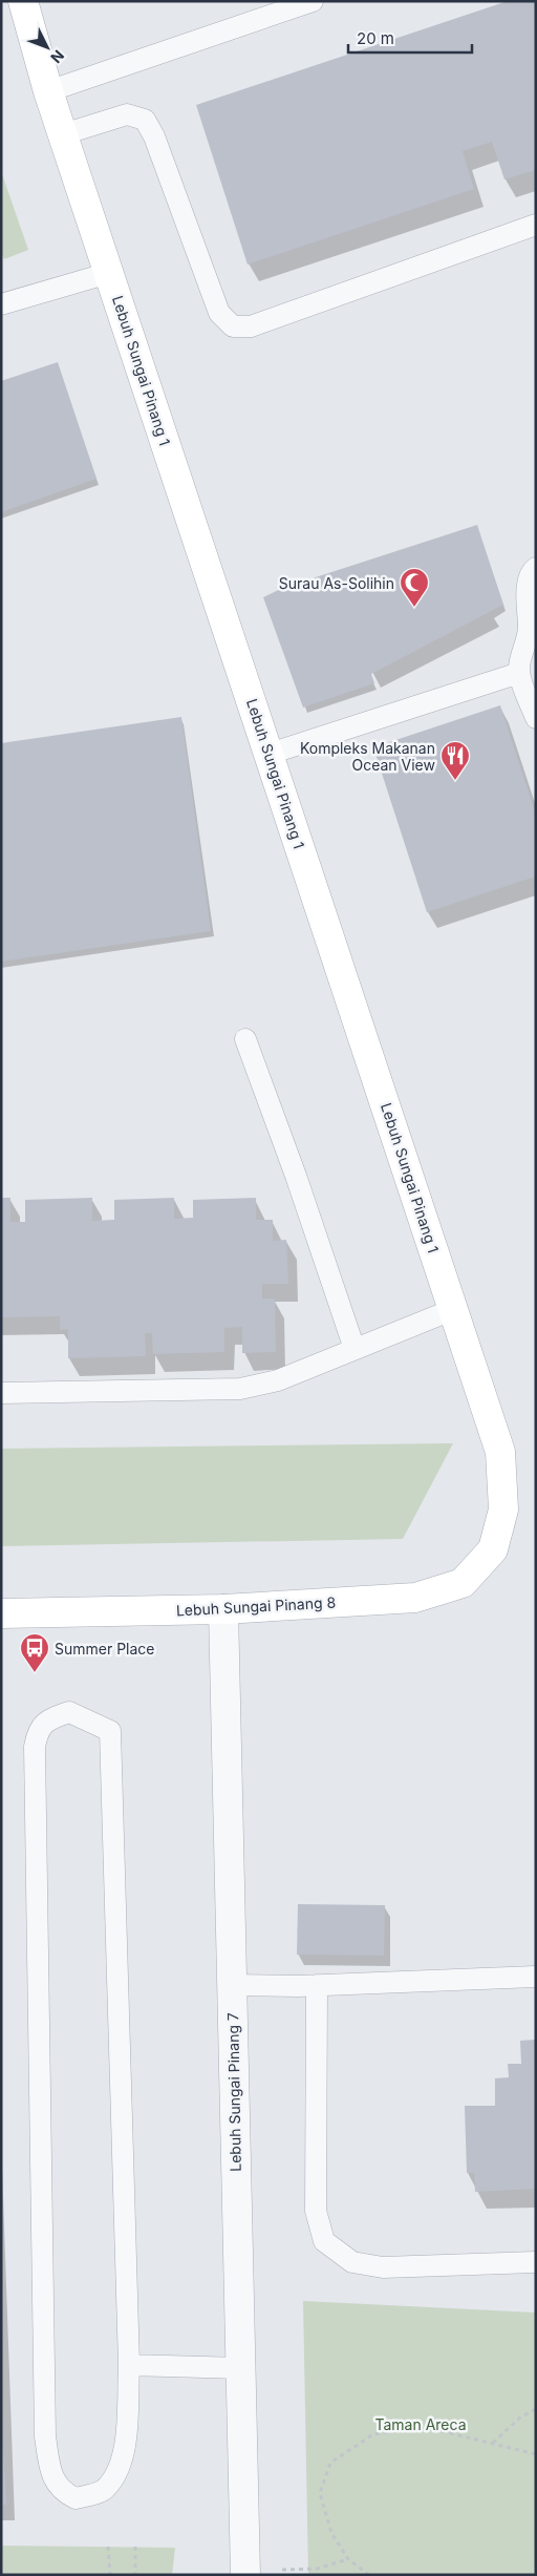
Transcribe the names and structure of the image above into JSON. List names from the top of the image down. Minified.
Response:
{"streets":{"street":["Lebuh Sungai Pinang 1","Lebuh Sungai Pinang 8","Lebuh Sungai Pinang 7"]},"crossings":[["Lebuh Sungai Pinang 1","Lebuh Sungai Pinang 8"],["Lebuh Sungai Pinang 8","Lebuh Sungai Pinang 7"]],"parks":["Taman Areca"],"places":{"mosque":["Surau As-Solihin"],"restaurant":["Kompleks Makanan Ocean View"],"bus stop":["Summer Place"]},"scale_bar":"20 m","north":"bottom right"}
